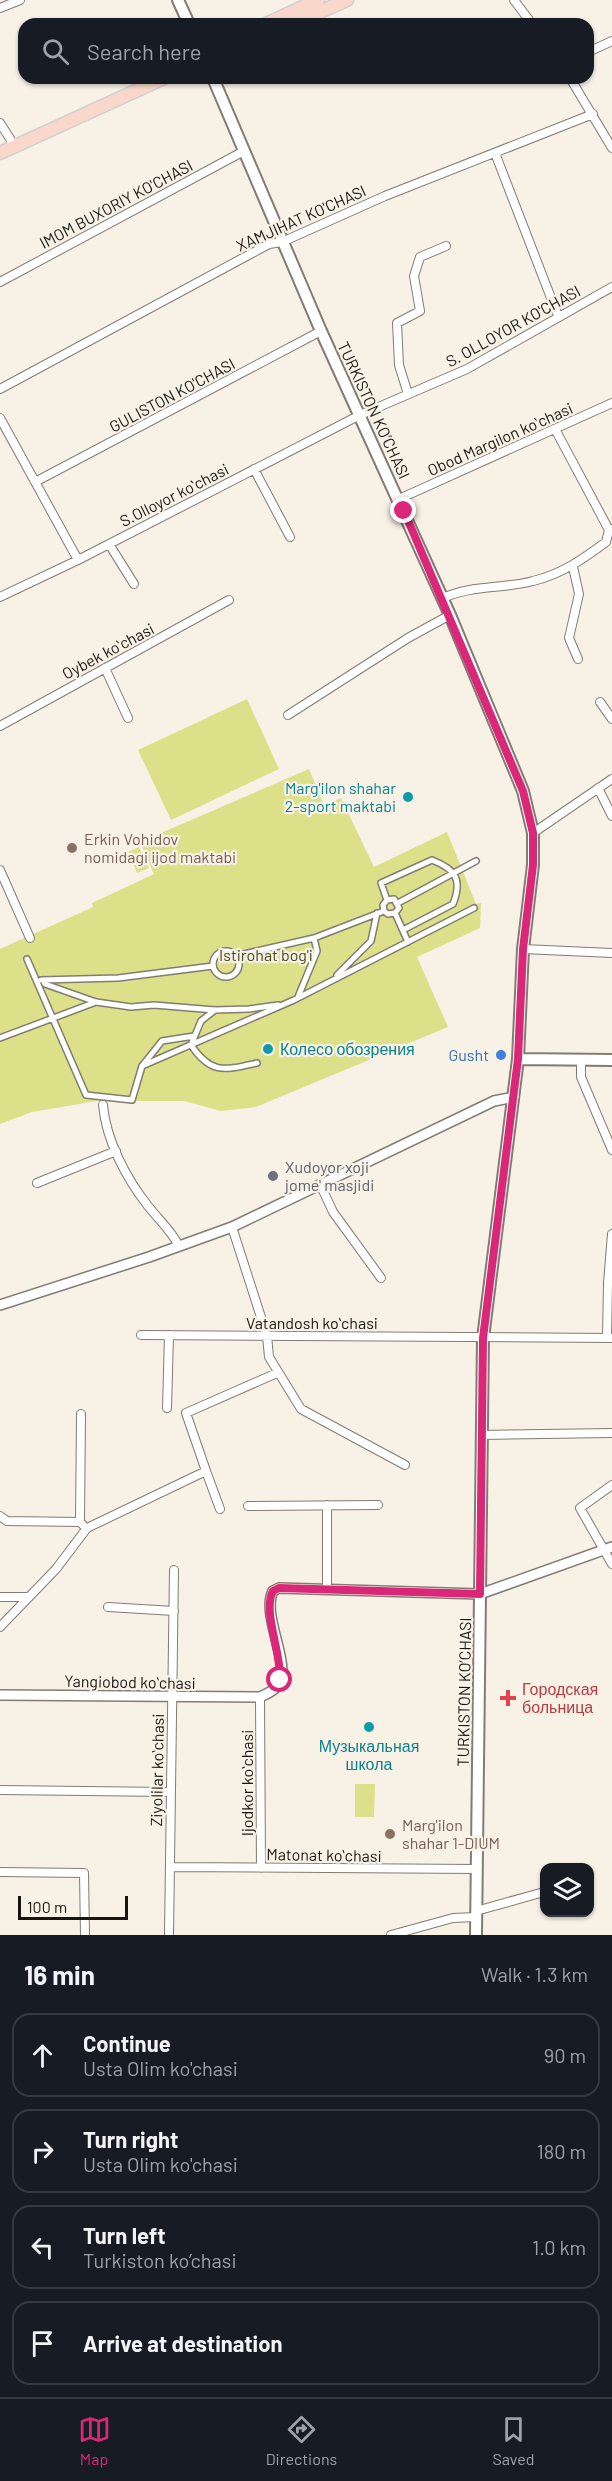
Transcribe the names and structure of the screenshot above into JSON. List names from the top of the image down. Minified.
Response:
{"streets":{"main road":["TURKISTON KO’CHASI"],"street":["IMOM BUXORIY KO'CHASI","XAMJIHAT KO'CHASI","S. OLLOYOR KO'CHASI","GULISTON KO'CHASI","Obod Margilon koʻchasi","S.Olloyor koʻchasi","Oybek koʻchasi","Vatandosh koʻchasi","Yangiobod koʻchasi","Ziyolilar koʻchasi","Ijodkor koʻchasi","Matonat koʻchasi"]},"crossings":[["IMOM BUXORIY KO'CHASI","TURKISTON KO’CHASI"],["XAMJIHAT KO'CHASI","TURKISTON KO’CHASI"],["S. OLLOYOR KO'CHASI","TURKISTON KO’CHASI"],["S. OLLOYOR KO'CHASI","S.Olloyor koʻchasi"],["GULISTON KO'CHASI","TURKISTON KO’CHASI"],["TURKISTON KO’CHASI","Obod Margilon koʻchasi"],["TURKISTON KO’CHASI","S.Olloyor koʻchasi"],["TURKISTON KO’CHASI","Vatandosh koʻchasi"],["TURKISTON KO’CHASI","Matonat koʻchasi"],["Yangiobod koʻchasi","Ziyolilar koʻchasi"],["Yangiobod koʻchasi","Ijodkor koʻchasi"],["Ziyolilar koʻchasi","Matonat koʻchasi"],["Ijodkor koʻchasi","Matonat koʻchasi"]],"parks":["Istirohat bog'i"],"places":{"other":["Marg'ilon shahar 2-sport maktabi","Erkin Vohidov nomidagi ijod maktabi","Колесо обозрения","Gusht","Xudoyor xoji jome' masjidi","Музыкальная школа","Marg'ilon shahar 1-DIUM"],"health":["Городская больница"]},"scale_bar":"100 m","page":{"search":"Search here","scale":"100 m","heading":["16 min","Walk · 1.3 km"],"list":[["Continue","Usta Olim ko'chasi","90 m"],["Turn right","Usta Olim ko'chasi","180 m"],["Turn left","Turkiston ko’chasi","1.0 km"],"Arrive at destination"],"nav":["Map","Directions","Saved"]}}
